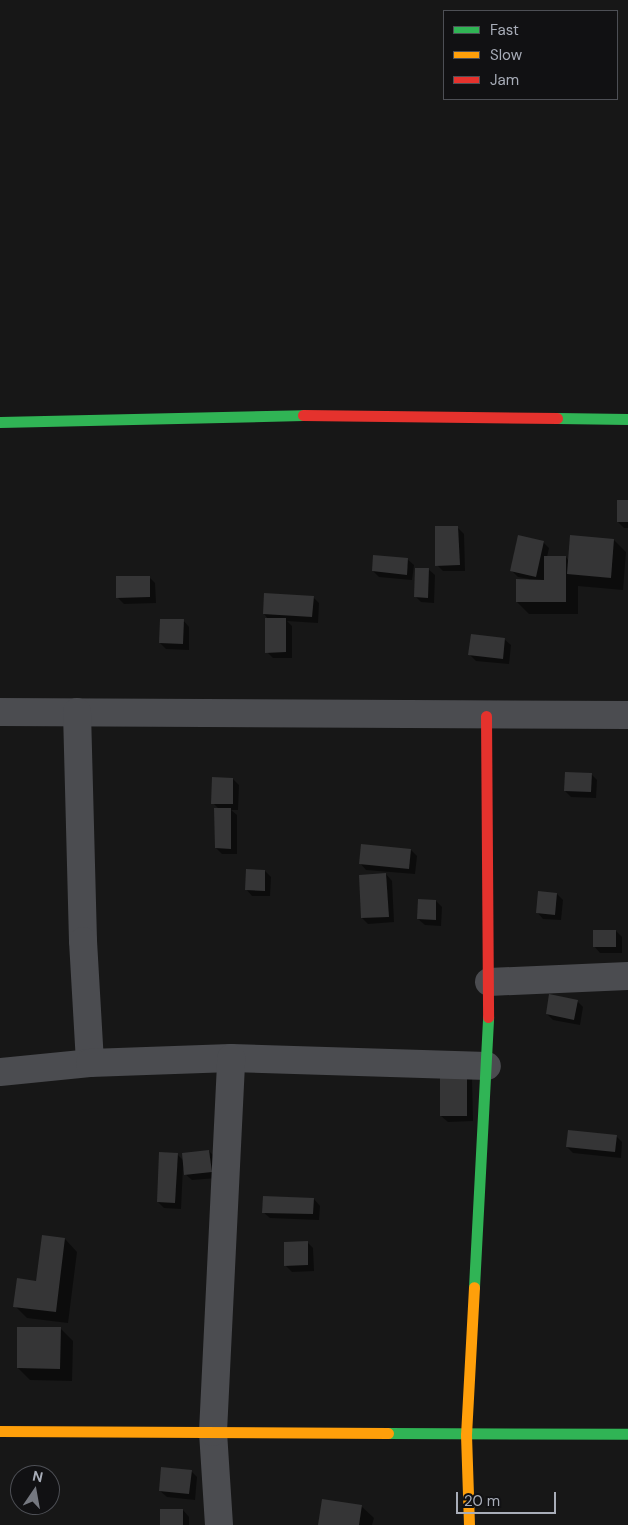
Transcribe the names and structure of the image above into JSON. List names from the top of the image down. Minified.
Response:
{"legend":["Fast","Slow","Jam"],"scale_bar":"20 m","north":"top"}
